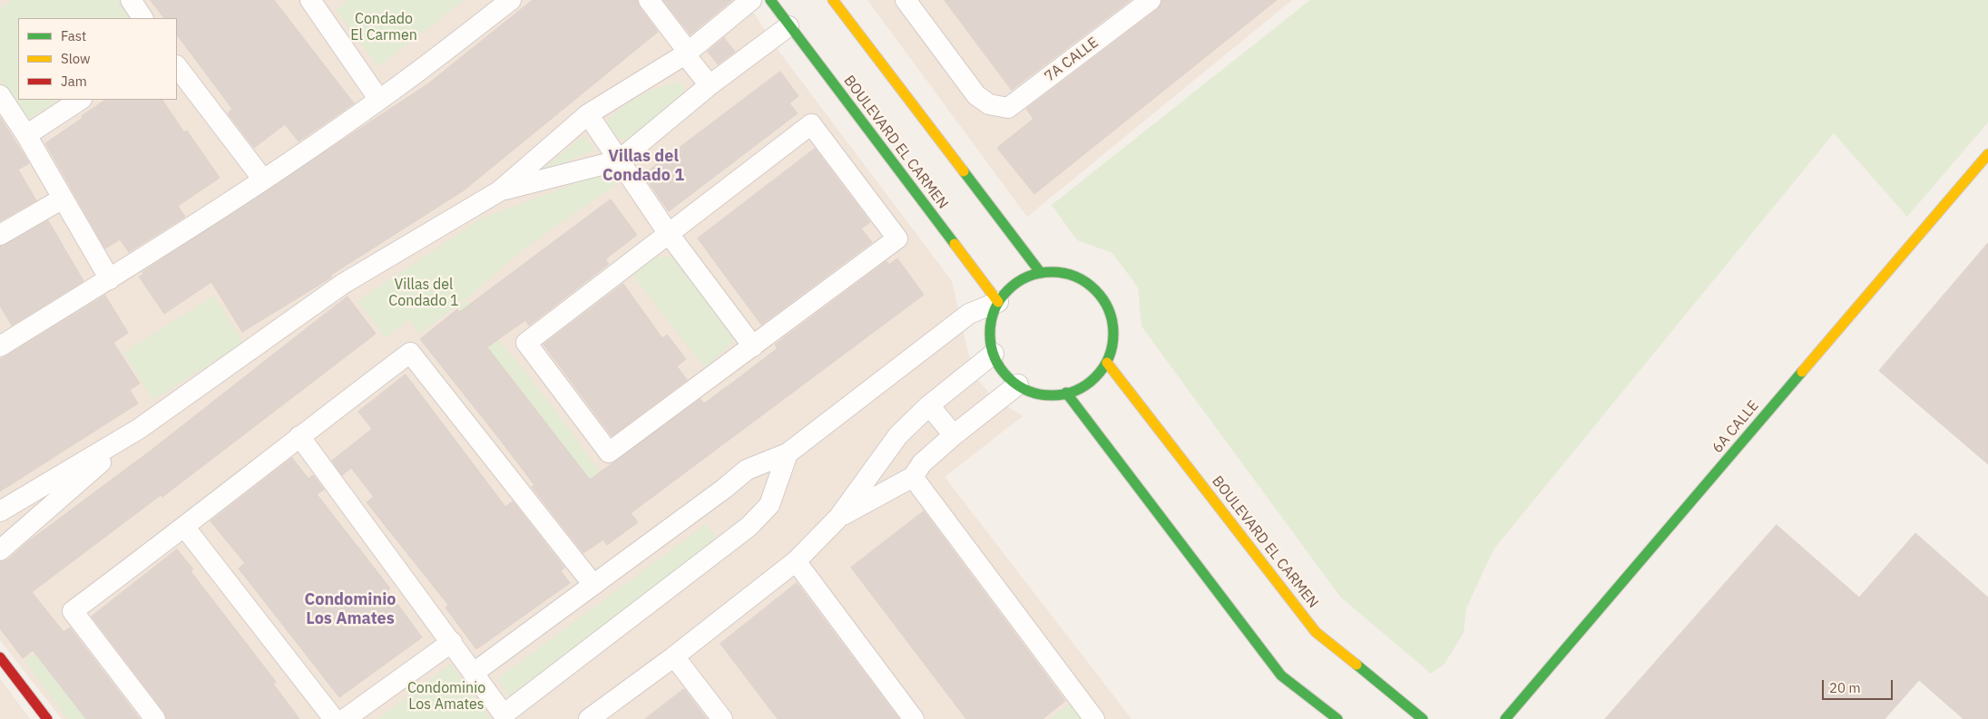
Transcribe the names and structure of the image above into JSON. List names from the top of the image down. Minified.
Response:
{"streets":{"main road":["BOULEVARD EL CARMEN","6A CALLE"],"street":["7A CALLE"]},"districts":["Villas del Condado 1","Condominio Los Amates"],"parks":["Condado El Carmen","Villas del Condado 1","Condominio Los Amates"],"legend":["Fast","Slow","Jam"],"scale_bar":"20 m"}
